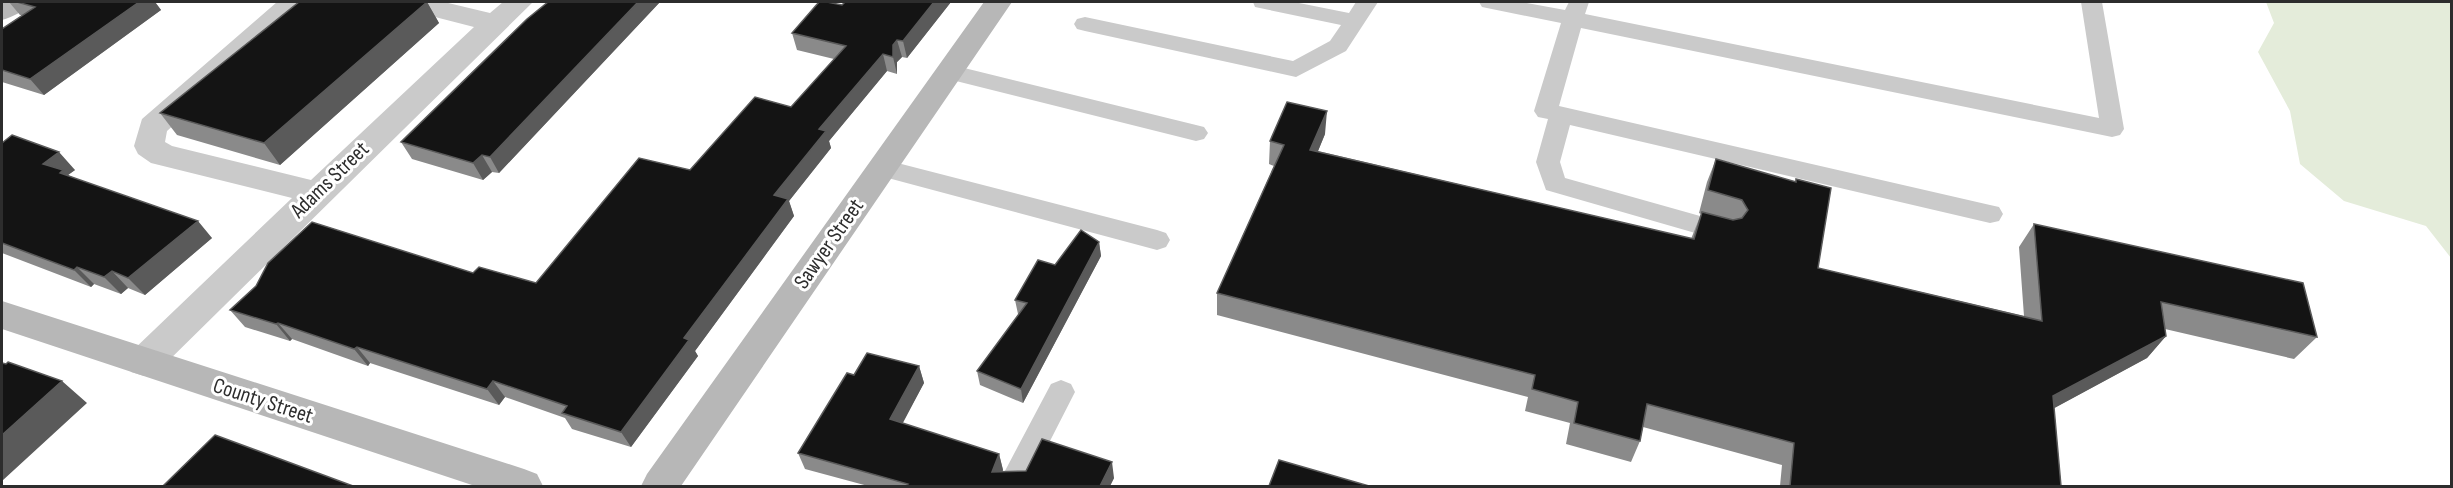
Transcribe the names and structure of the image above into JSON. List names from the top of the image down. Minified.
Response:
{"streets":{"street":["Adams Street","Sawyer Street","County Street"]},"crossings":[["Adams Street","County Street"]]}
